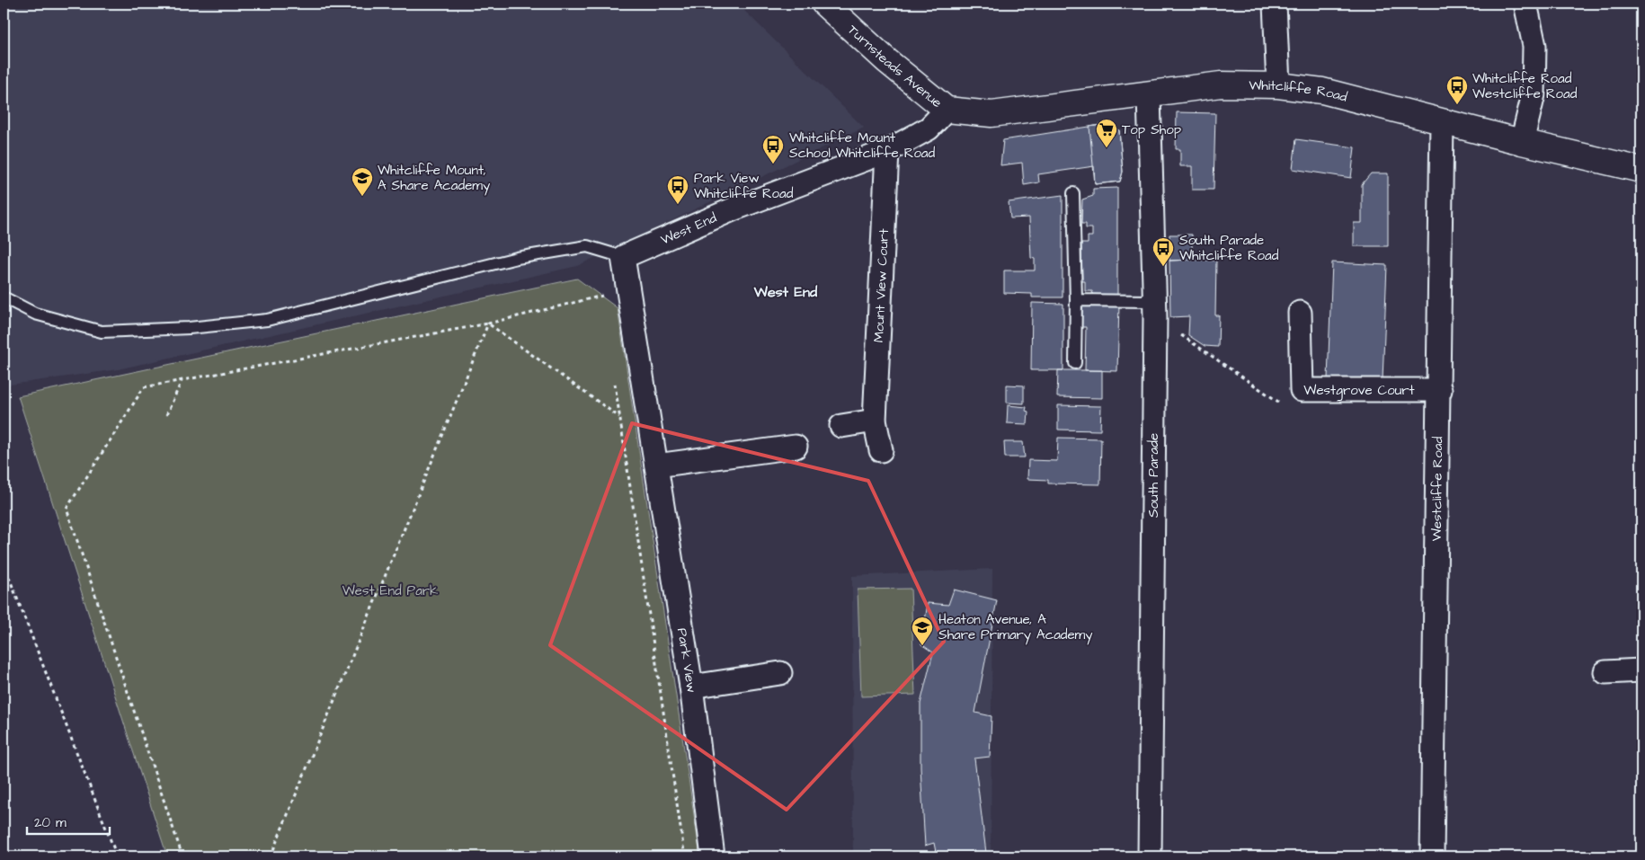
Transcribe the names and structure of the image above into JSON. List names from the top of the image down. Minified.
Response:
{"streets":{"main road":["Turnsteads Avenue","Whitcliffe Road"],"street":["West End","Mount View Court","Westgrove Court","South Parade","Westcliffe Road","Park View"]},"crossings":[["Turnsteads Avenue","Whitcliffe Road"],["Turnsteads Avenue","West End"],["Whitcliffe Road","West End"],["Whitcliffe Road","South Parade"],["Whitcliffe Road","Westcliffe Road"],["West End","Mount View Court"],["West End","Park View"],["Westgrove Court","Westcliffe Road"]],"districts":["West End"],"parks":["West End Park"],"places":{"bus stop":["Whitcliffe Road Westcliffe Road","Whitcliffe Mount School Whitcliffe Road","Park View Whitcliffe Road","South Parade Whitcliffe Road"],"supermarket":["Top Shop"],"school or university":["Whitcliffe Mount, A Share Academy","Heaton Avenue, A Share Primary Academy"]},"scale_bar":"20 m"}
